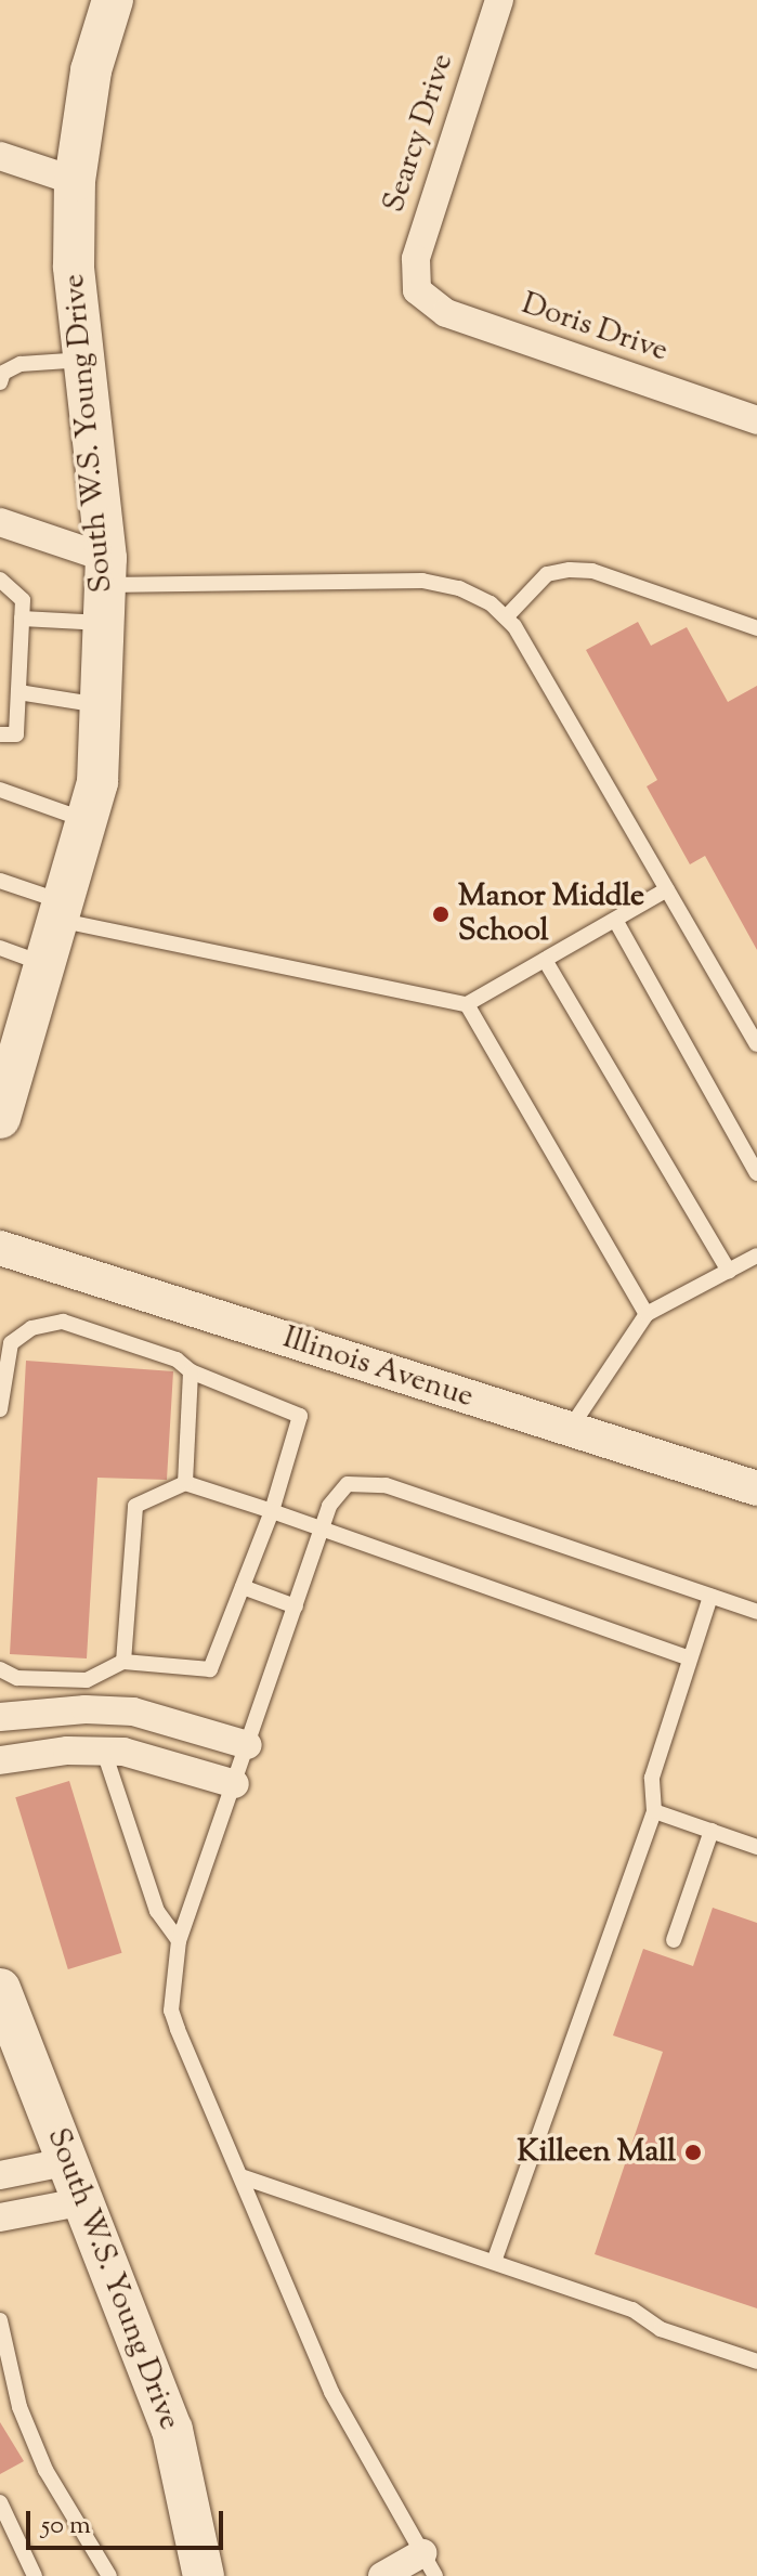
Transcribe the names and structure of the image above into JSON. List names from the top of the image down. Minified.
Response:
{"streets":{"main road":["South W.S. Young Drive"],"street":["Searcy Drive","Doris Drive","Illinois Avenue"]},"crossings":[["Searcy Drive","Doris Drive"]],"places":["Manor Middle School","Killeen Mall"],"scale_bar":"50 m"}
